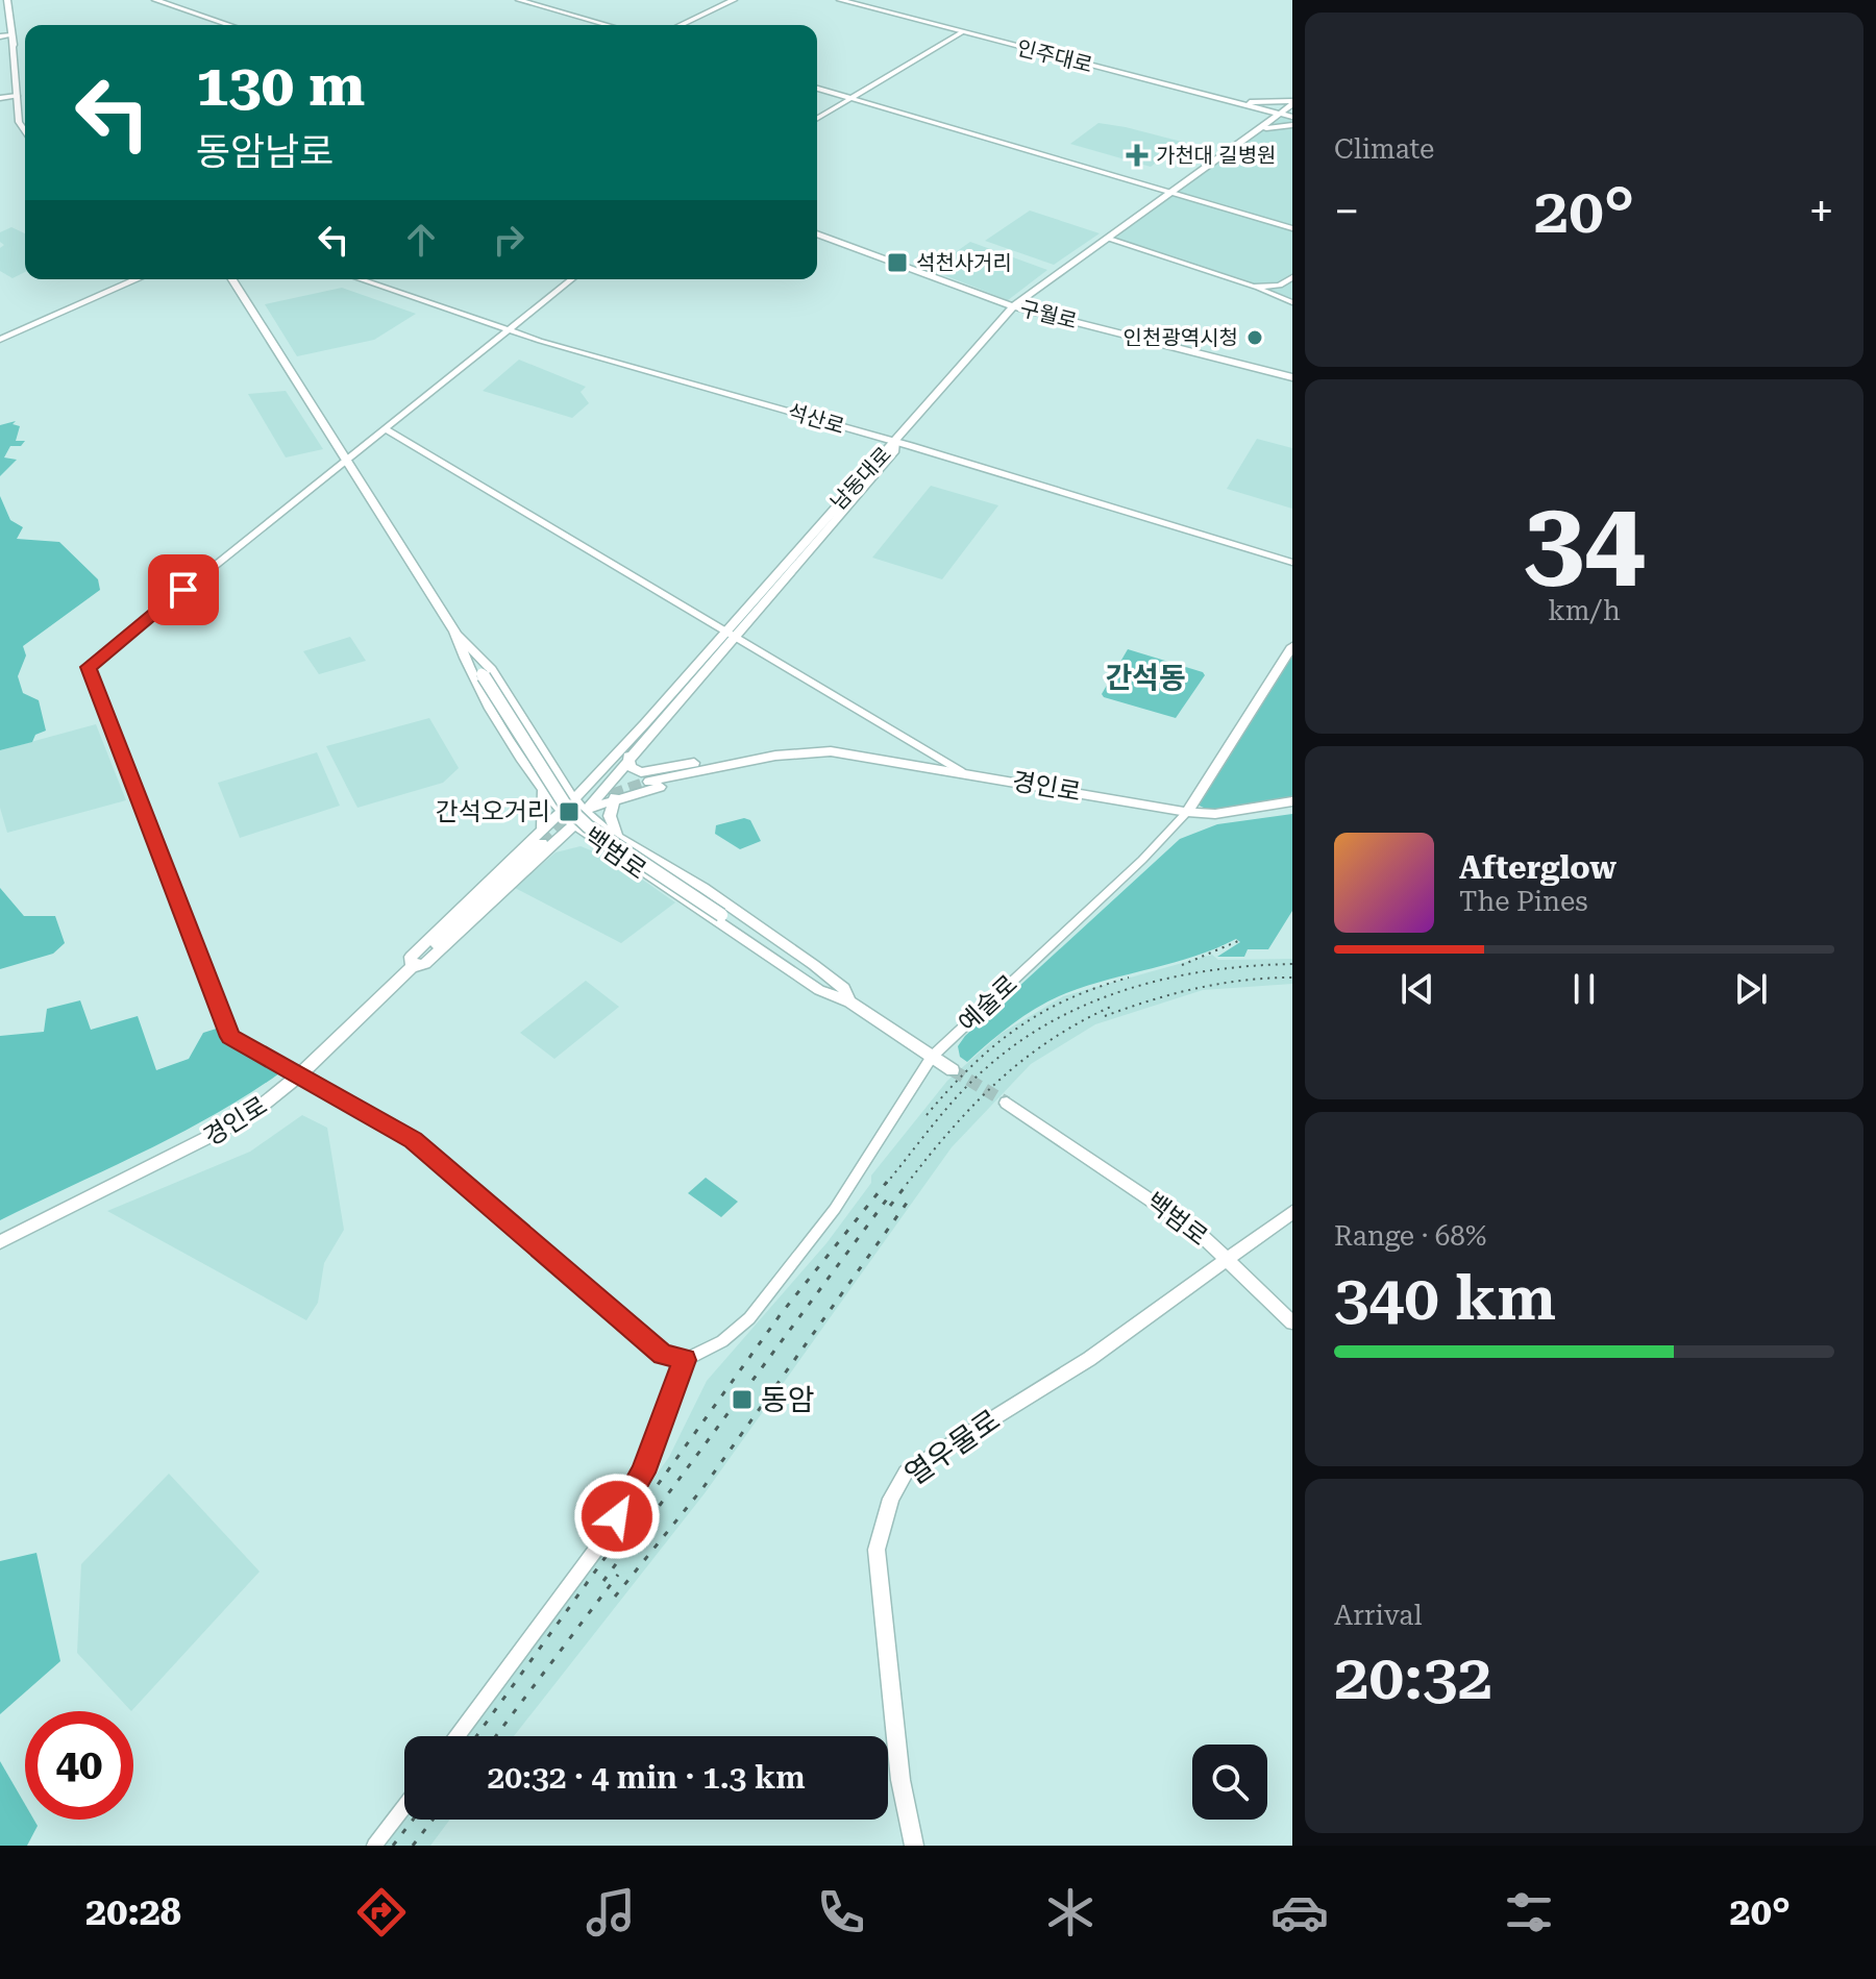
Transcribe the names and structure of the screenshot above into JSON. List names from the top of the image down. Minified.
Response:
{"streets":{"main road":["인주대로","구월로","남동대로","경인로","백범로","예술로","열우물로"],"street":["석산로"]},"crossings":[["인주대로","남동대로"],["구월로","남동대로"],["석산로","남동대로"],["남동대로","백범로"],["경인로","백범로"],["경인로","예술로"],["백범로","예술로"],["백범로","열우물로"]],"districts":["간석동"],"places":{"health":["가천대 길병원"],"transit":["석천사거리","간석오거리","동암"],"other":["인천광역시청"]},"page":{"tile":["Climate",["34","km/h"],["Range · 68%","340 km"],["Arrival","20:32"]],"turn":["130 m","동암남로"],"heat":["−","20°","+"],"song":["Afterglow","The Pines"],"limit":"40","trip":"20:32 · 4 min · 1.3 km","tabs":["20:28","20°"]}}
